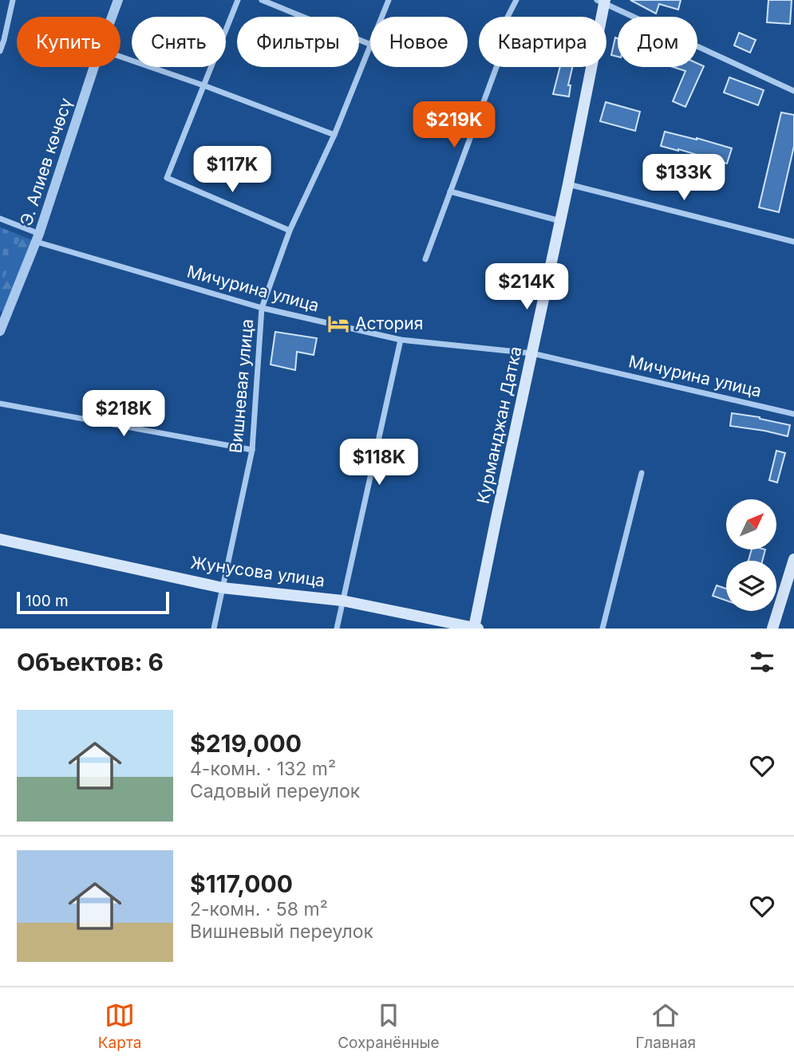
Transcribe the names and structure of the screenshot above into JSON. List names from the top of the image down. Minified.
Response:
{"streets":{"main road":["Курманджан Датка","Жунусова улица"],"street":["Э. Алиев көчөсү","Мичурина улица","Вишневая улица"]},"crossings":[["Э. Алиев көчөсү","Мичурина улица"],["Мичурина улица","Вишневая улица"],["Мичурина улица","Курманджан Датка"],["Вишневая улица","Жунусова улица"],["Курманджан Датка","Жунусова улица"]],"places":{"hotel":["Астория"]},"scale_bar":"100 m","north":"top right","page":{"chip":["Купить","Снять","Фильтры","Новое","Квартира","Дом"],"price":["$219K","$117K","$133K","$214K","$218K","$118K"],"scale":"100 m","heading":"Объектов: 6","list":[{"name":"$219,000","note":"4-комн. · 132 m² · Садовый переулок"},{"name":"$117,000","note":"2-комн. · 58 m² · Вишневый переулок"}],"tabs":["Карта","Сохранённые","Главная"]}}
